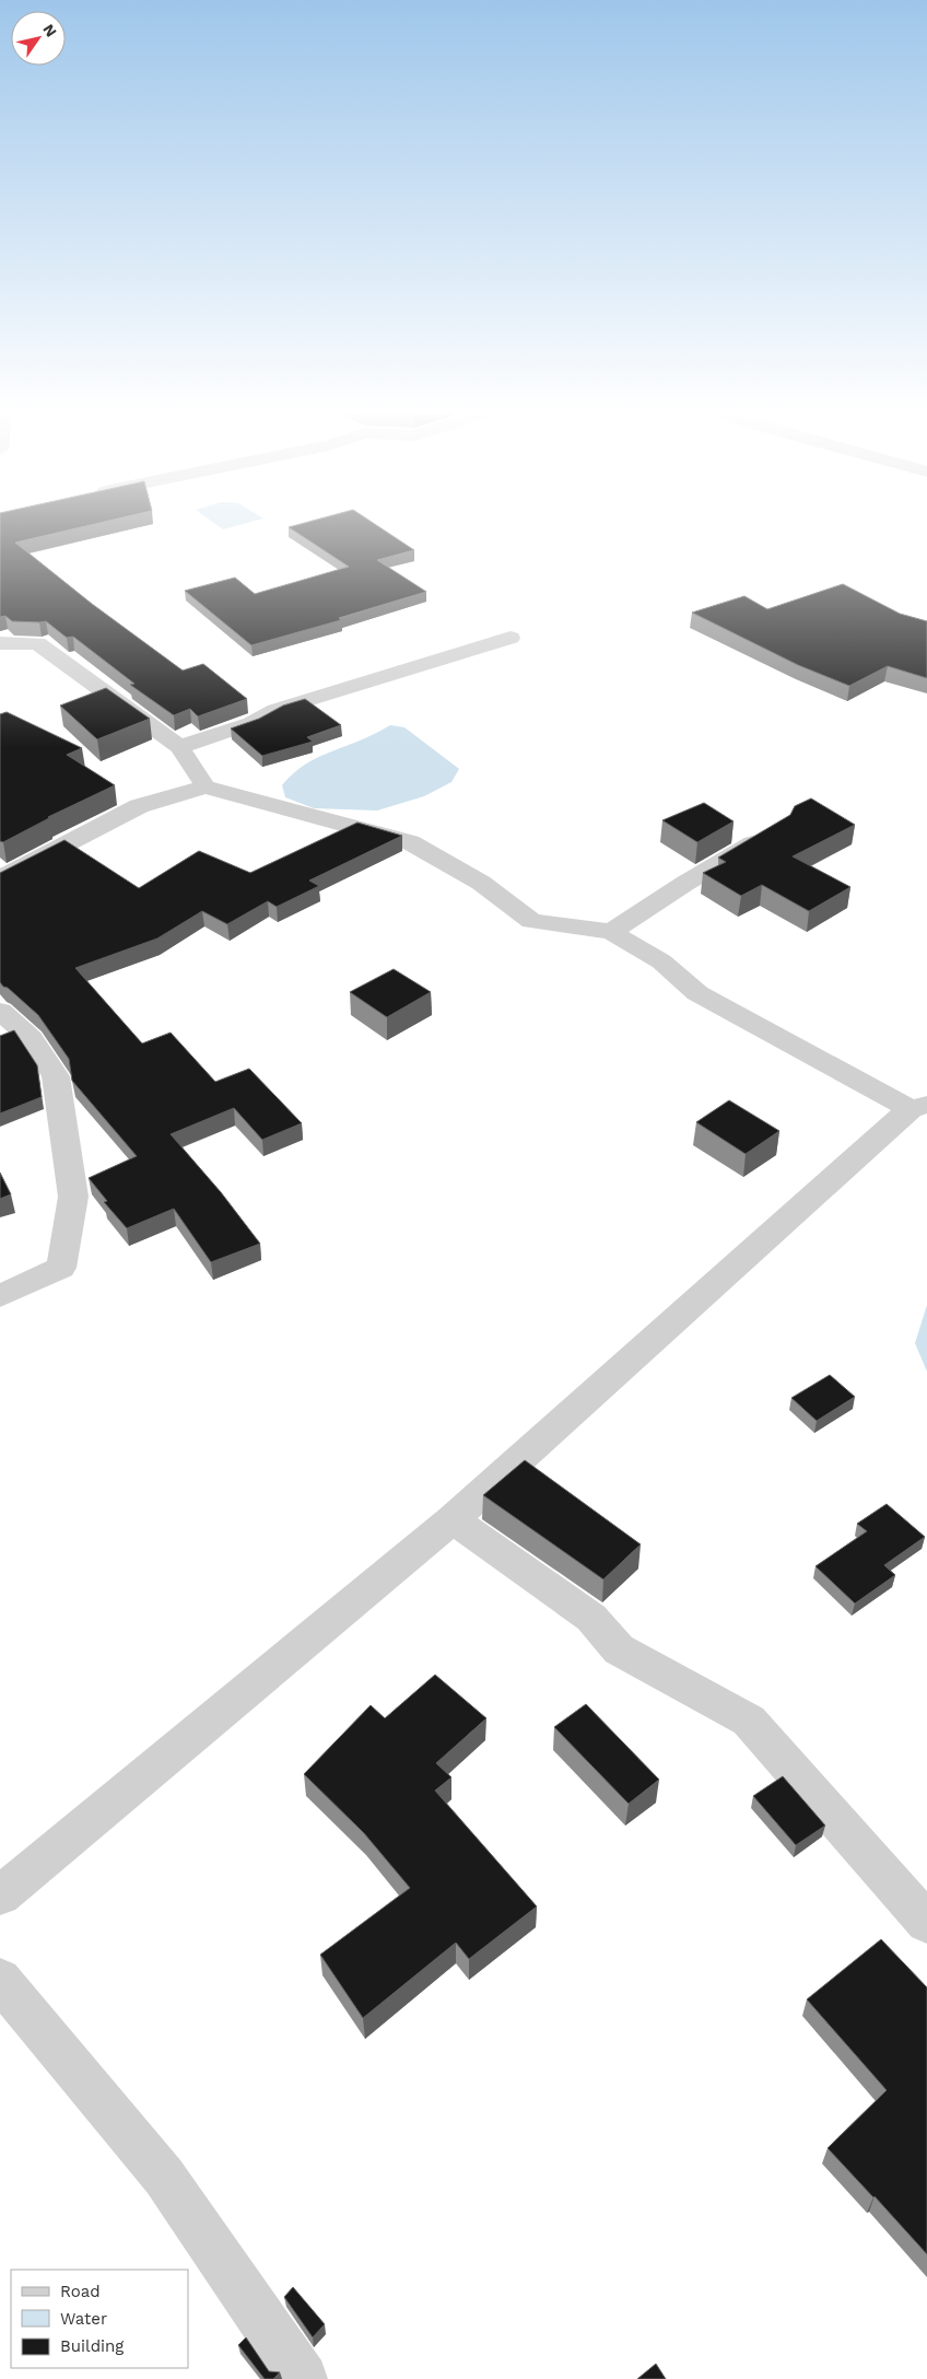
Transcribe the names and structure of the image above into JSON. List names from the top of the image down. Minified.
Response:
{"legend":["Road","Water","Building"],"north":"top right"}
